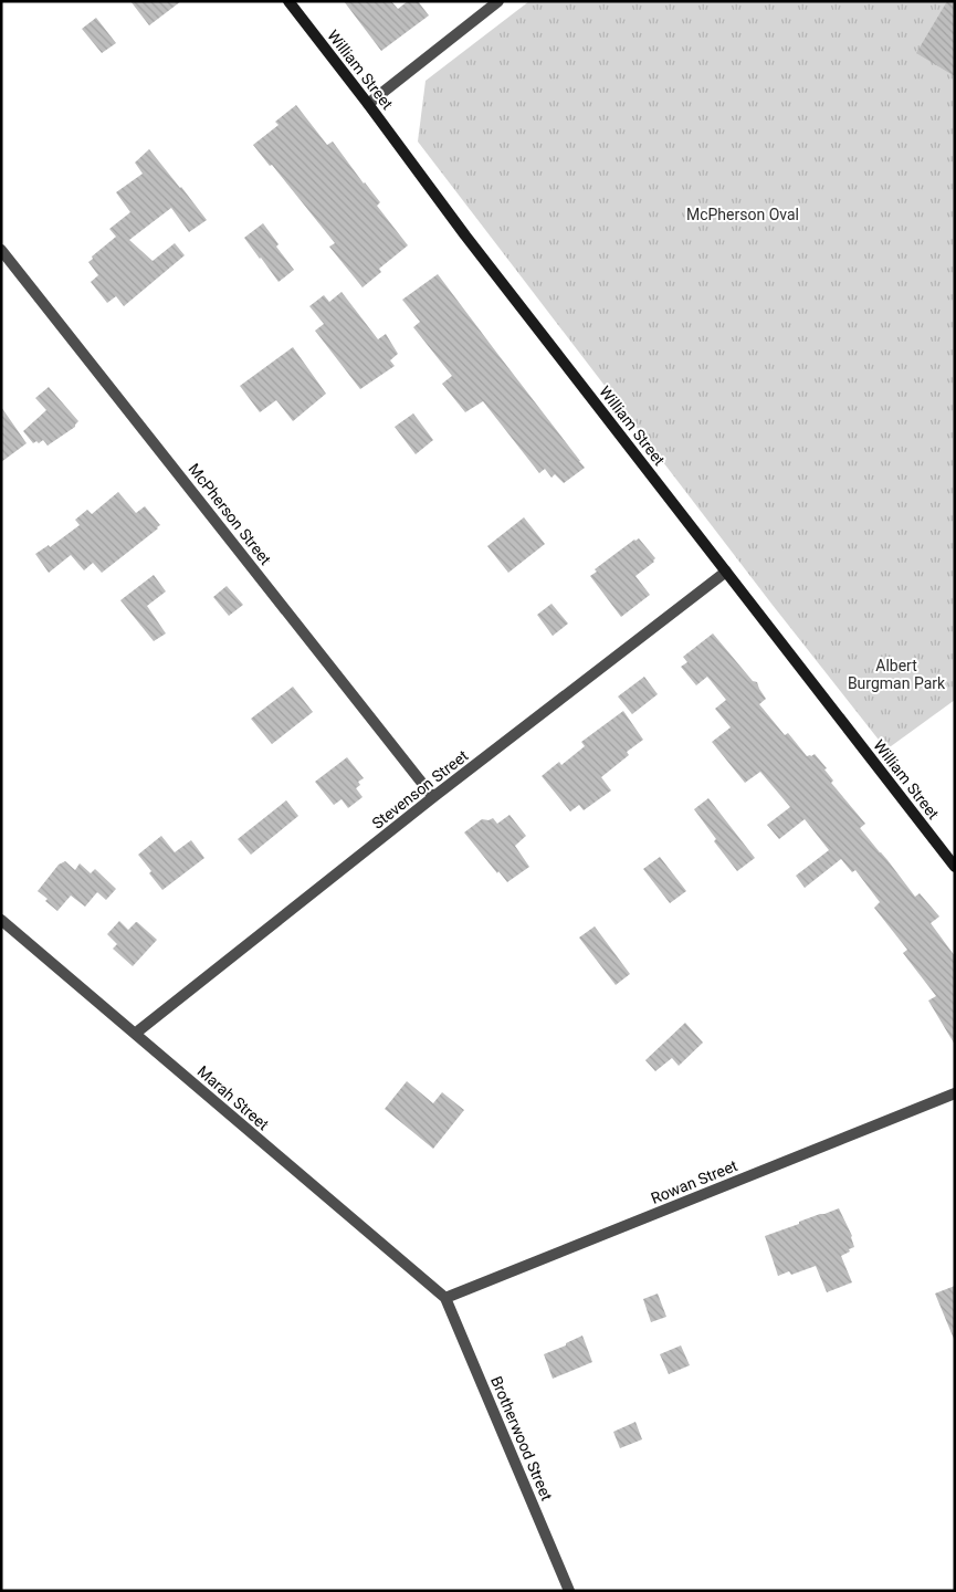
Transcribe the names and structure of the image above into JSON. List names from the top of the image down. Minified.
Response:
{"streets":{"street":["William Street","McPherson Street","Stevenson Street","Marah Street","Rowan Street","Brotherwood Street"]},"crossings":[["William Street","Stevenson Street"],["McPherson Street","Stevenson Street"],["Stevenson Street","Marah Street"],["Marah Street","Rowan Street"],["Marah Street","Brotherwood Street"],["Rowan Street","Brotherwood Street"]],"parks":["McPherson Oval","Albert Burgman Park"]}
